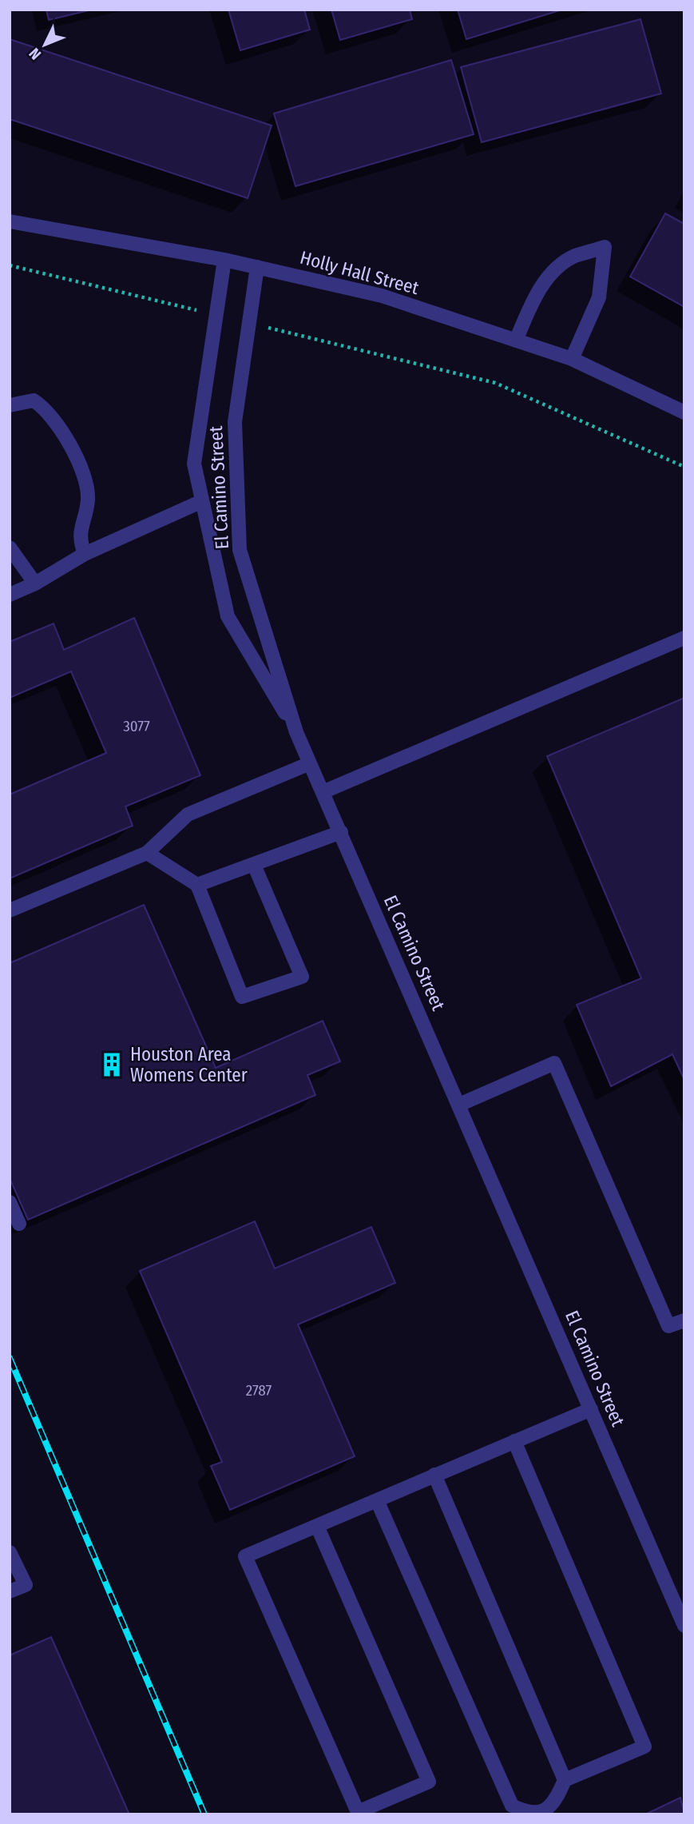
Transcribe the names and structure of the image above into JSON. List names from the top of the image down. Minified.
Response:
{"streets":{"street":["Holly Hall Street","El Camino Street"]},"crossings":[["Holly Hall Street","El Camino Street"]],"places":{"building":["Houston Area Womens Center"]},"house_numbers":["3077","2787"],"north":"bottom left"}
